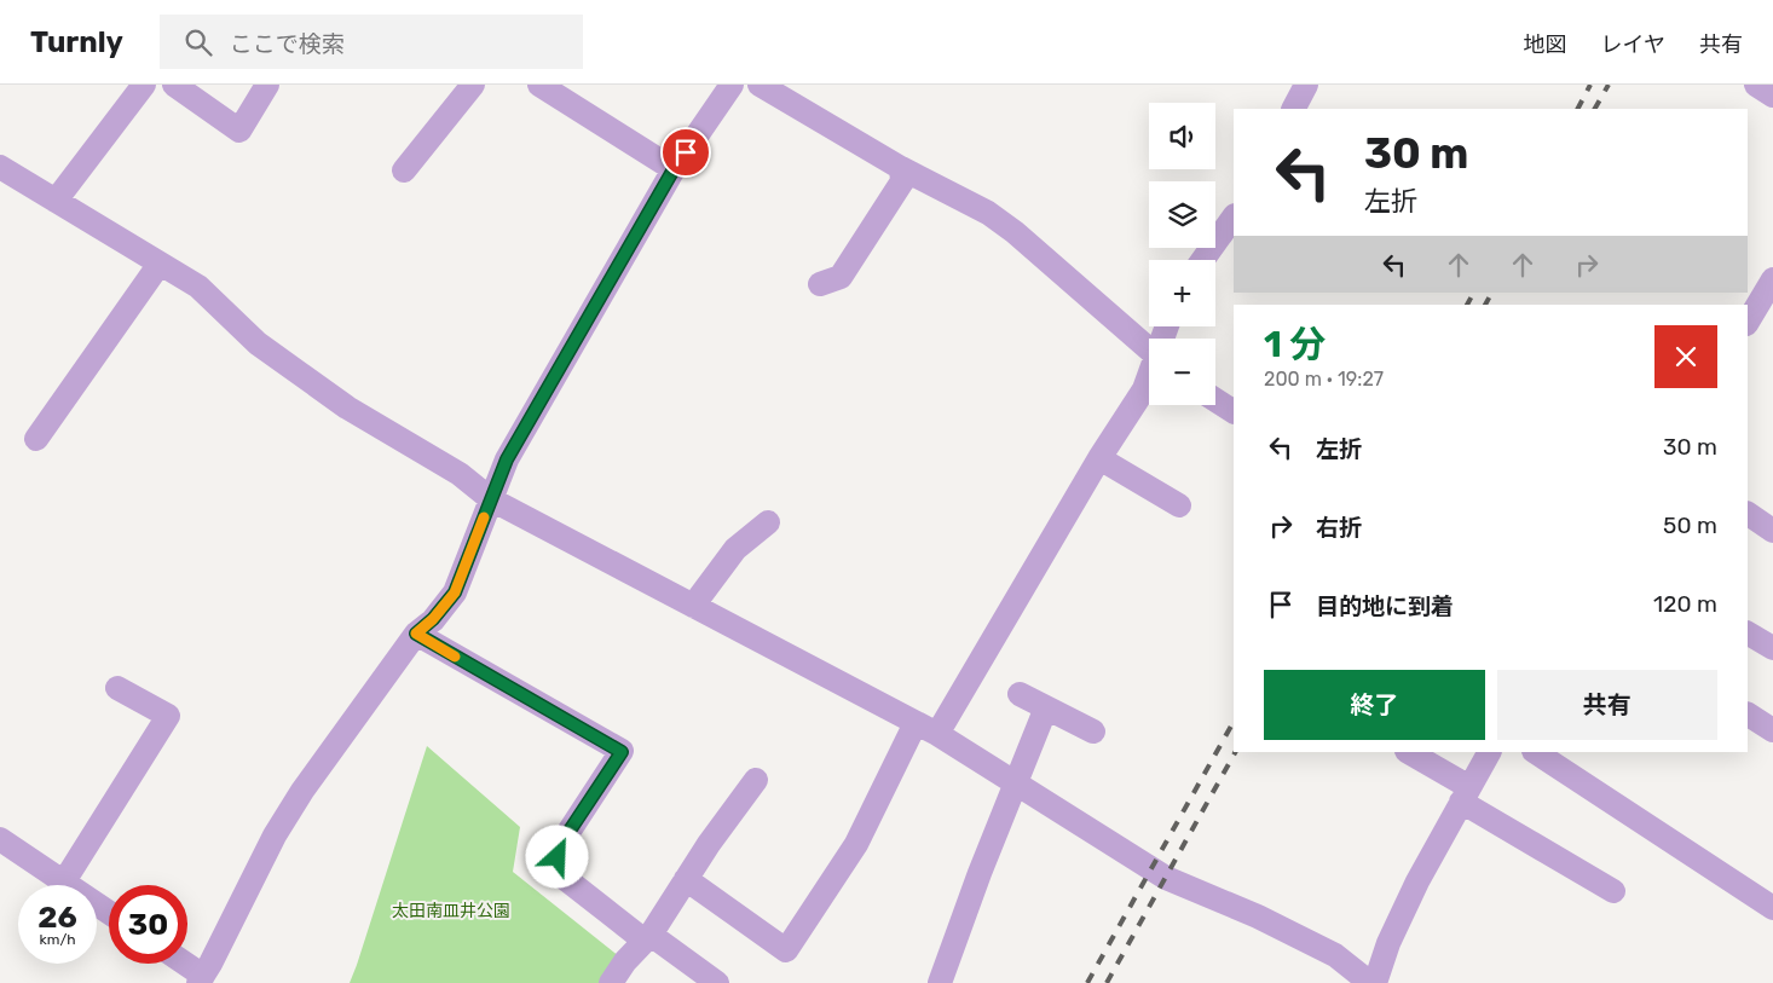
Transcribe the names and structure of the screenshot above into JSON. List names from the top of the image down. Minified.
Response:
{"parks":["太田南皿井公園"],"page":{"header":"Turnly","search":"ここで検索","nav":["地図","レイヤ","共有"],"map_buttons":["+","−"],"turn":["30 m","左折"],"heading":["1 分","200 m · 19:27"],"list":[{"name":"左折","value":"30 m"},{"name":"右折","value":"50 m"},{"name":"目的地に到着","value":"120 m"}],"buttons":["終了","共有"],"speed":"26 km/h","limit":"30"}}
